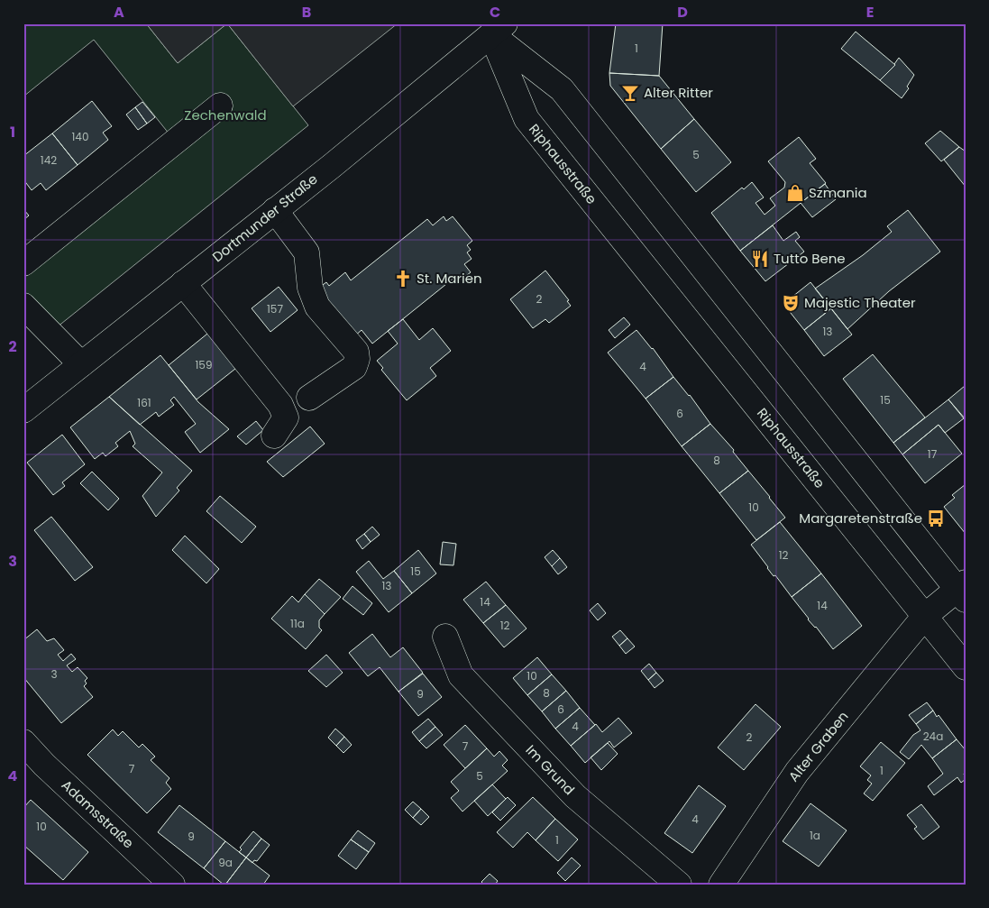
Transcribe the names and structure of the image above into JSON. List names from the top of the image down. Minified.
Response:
{"streets":{"street":["Riphausstraße","Dortmunder Straße","Alter Graben","Im Grund","Adamsstraße"]},"crossings":[["Riphausstraße","Dortmunder Straße"],["Riphausstraße","Alter Graben"]],"parks":["Zechenwald"],"places":{"bar":["Alter Ritter"],"shop":["Szmania"],"restaurant":["Tutto Bene"],"church":["St. Marien"],"theatre":["Majestic Theater"],"bus stop":["Margaretenstraße"]},"house_numbers":["1","140","5","142","2","157","13","159","4","15","161","6","17","8","10","12","15","13","14","14","11a","12","3","10","8","9","6","4","24a","2","7","7","1","5","4","10","1a","9","1","9a"],"grid":{"columns":["A","B","C","D","E"],"rows":["1","2","3","4"]}}
